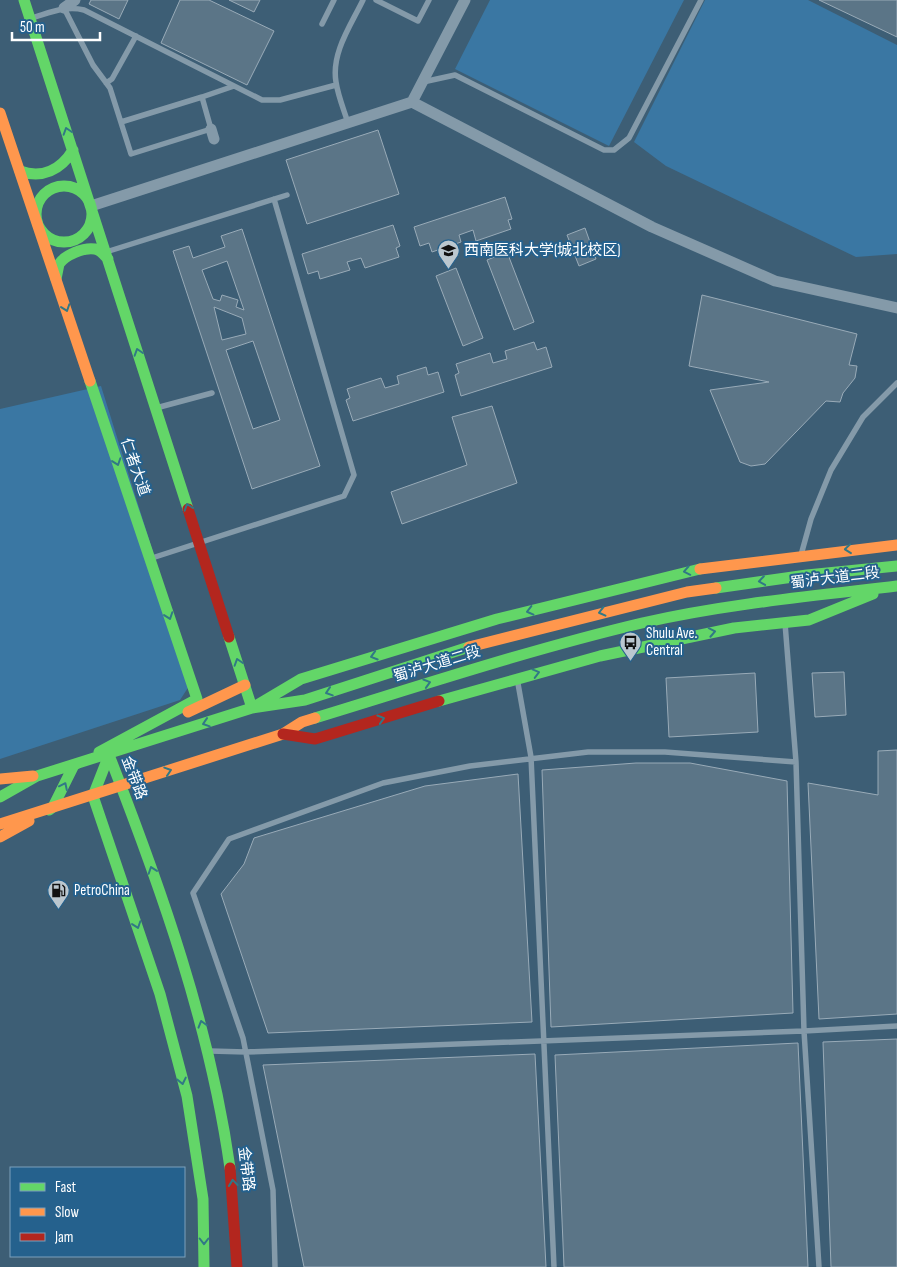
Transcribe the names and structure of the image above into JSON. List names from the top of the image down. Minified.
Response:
{"streets":{"main road":["仁者大道","蜀泸大道二段","金带路"]},"crossings":[["仁者大道","蜀泸大道二段"],["蜀泸大道二段","金带路"]],"places":{"school or university":["西南医科大学(城北校区)"],"bus stop":["Shulu Ave. Central"],"fuel station":["PetroChina"]},"legend":["Fast","Slow","Jam"],"scale_bar":"50 m"}
